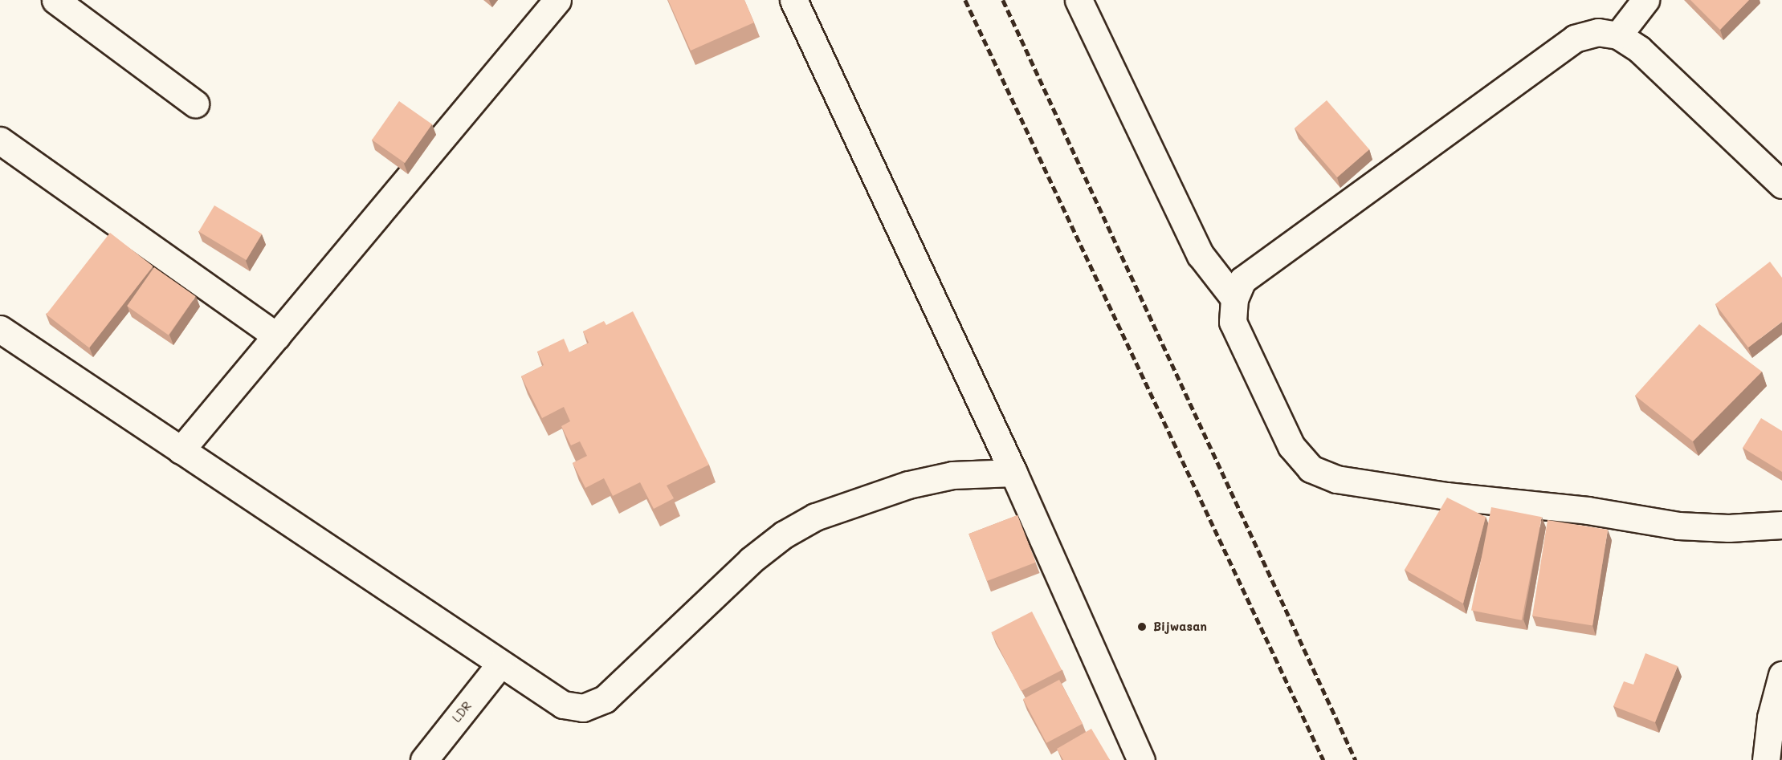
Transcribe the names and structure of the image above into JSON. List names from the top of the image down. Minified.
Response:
{"streets":{"street":["LDR"]},"places":["Bijwasan"]}
